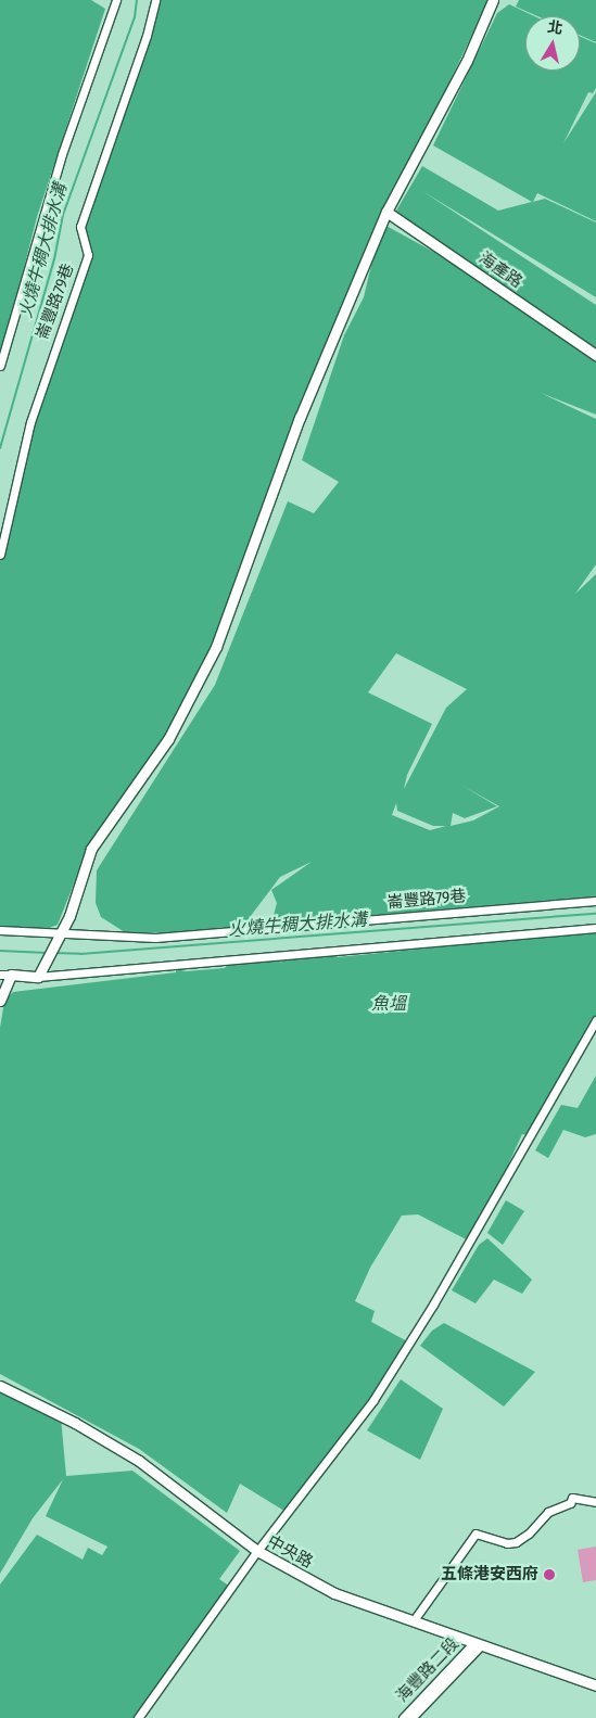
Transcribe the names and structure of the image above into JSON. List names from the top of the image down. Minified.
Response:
{"streets":{"street":["海產路","崙豐路79巷","中央路","海豐路二段"]},"crossings":[["中央路","海豐路二段"]],"water":["火燒牛稠大排水溝","魚塭"],"places":["五條港安西府"],"north":"top"}
